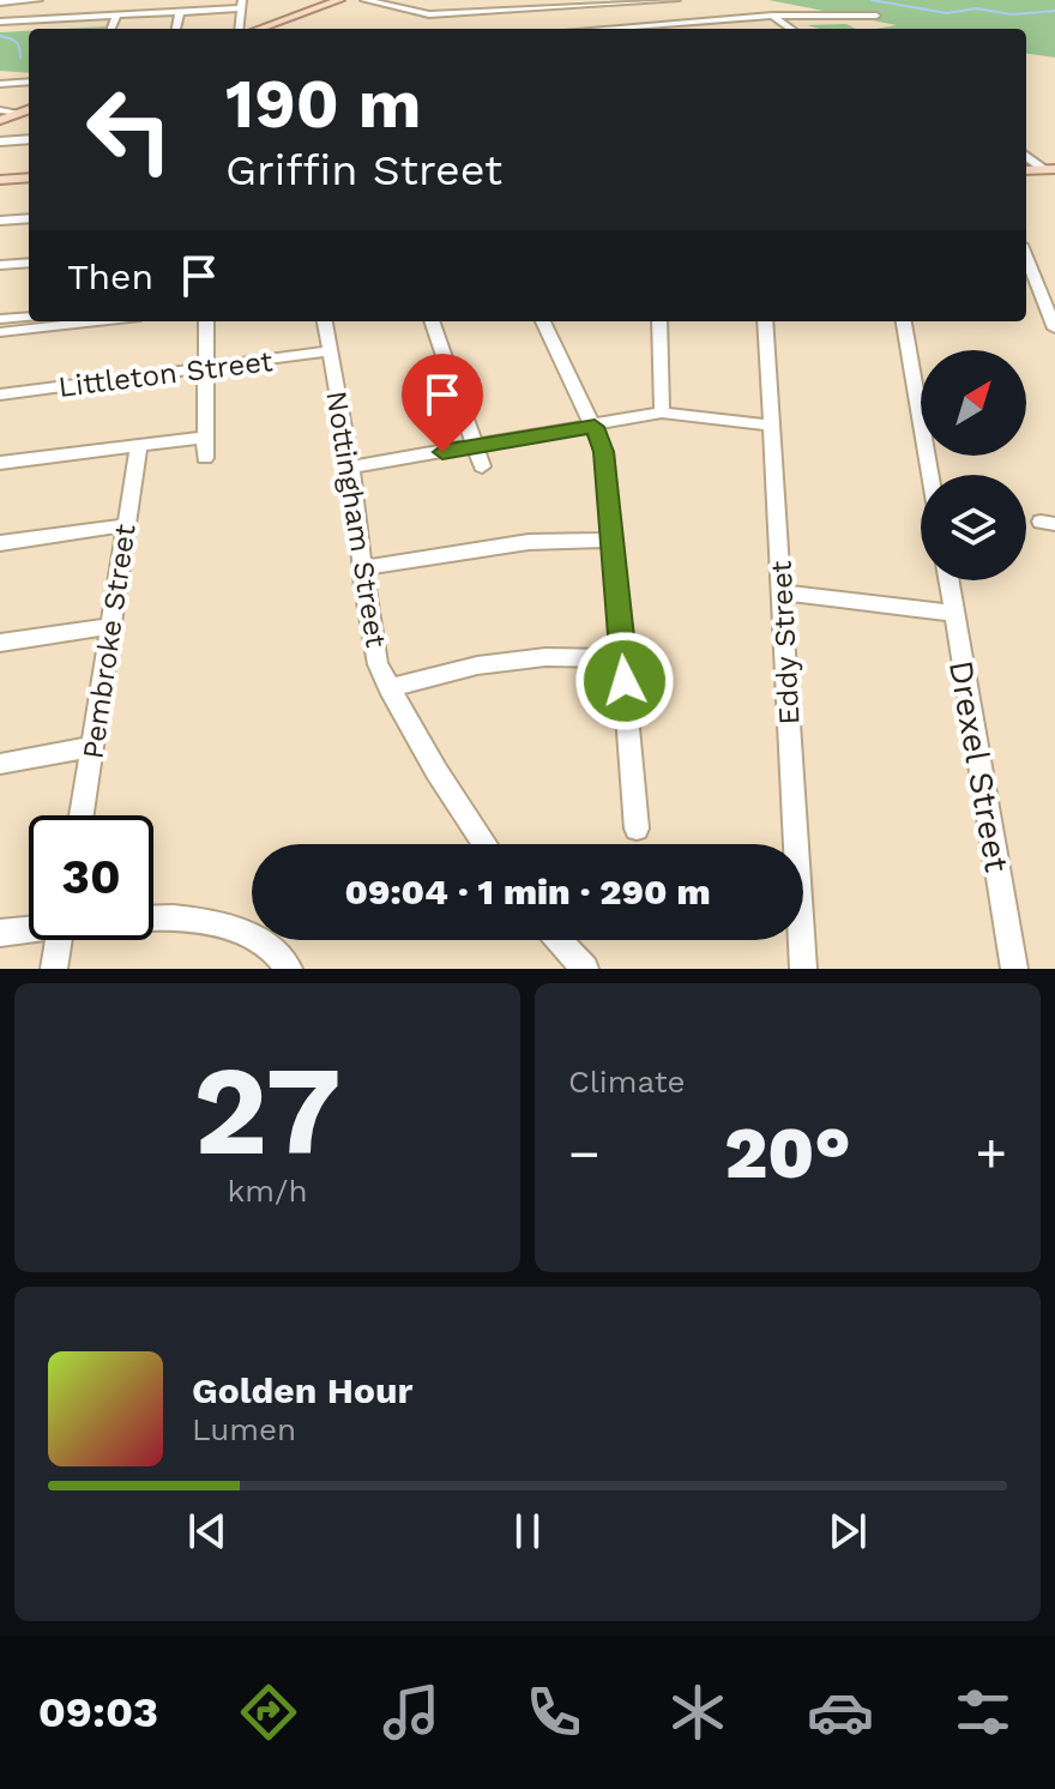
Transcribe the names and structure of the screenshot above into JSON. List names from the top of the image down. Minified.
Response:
{"streets":{"street":["Littleton Street","Nottingham Street","Pembroke Street","Eddy Street","Drexel Street"]},"crossings":[["Littleton Street","Nottingham Street"]],"north":"top right","page":{"turn":["190 m","Griffin Street"],"then":"Then","limit":"30","trip":"09:04 · 1 min · 290 m","tile":[["27","km/h"],"Climate"],"heat":["−","20°","+"],"song":["Golden Hour","Lumen"],"tabs":"09:03"}}
